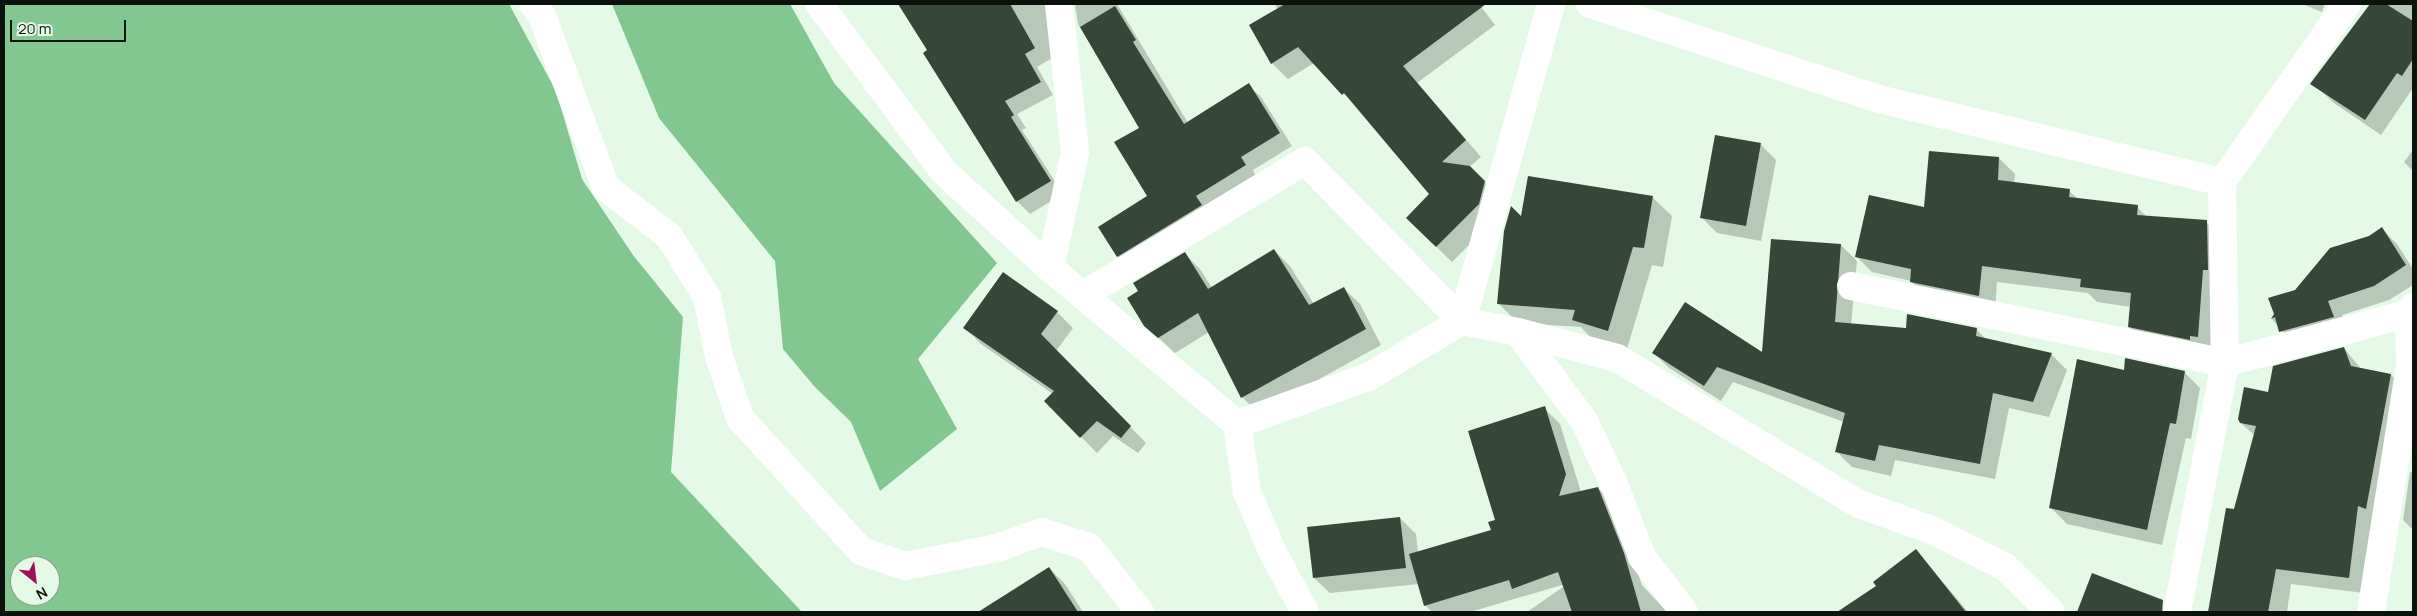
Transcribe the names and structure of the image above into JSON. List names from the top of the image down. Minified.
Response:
{"scale_bar":"20 m","north":"bottom right"}
